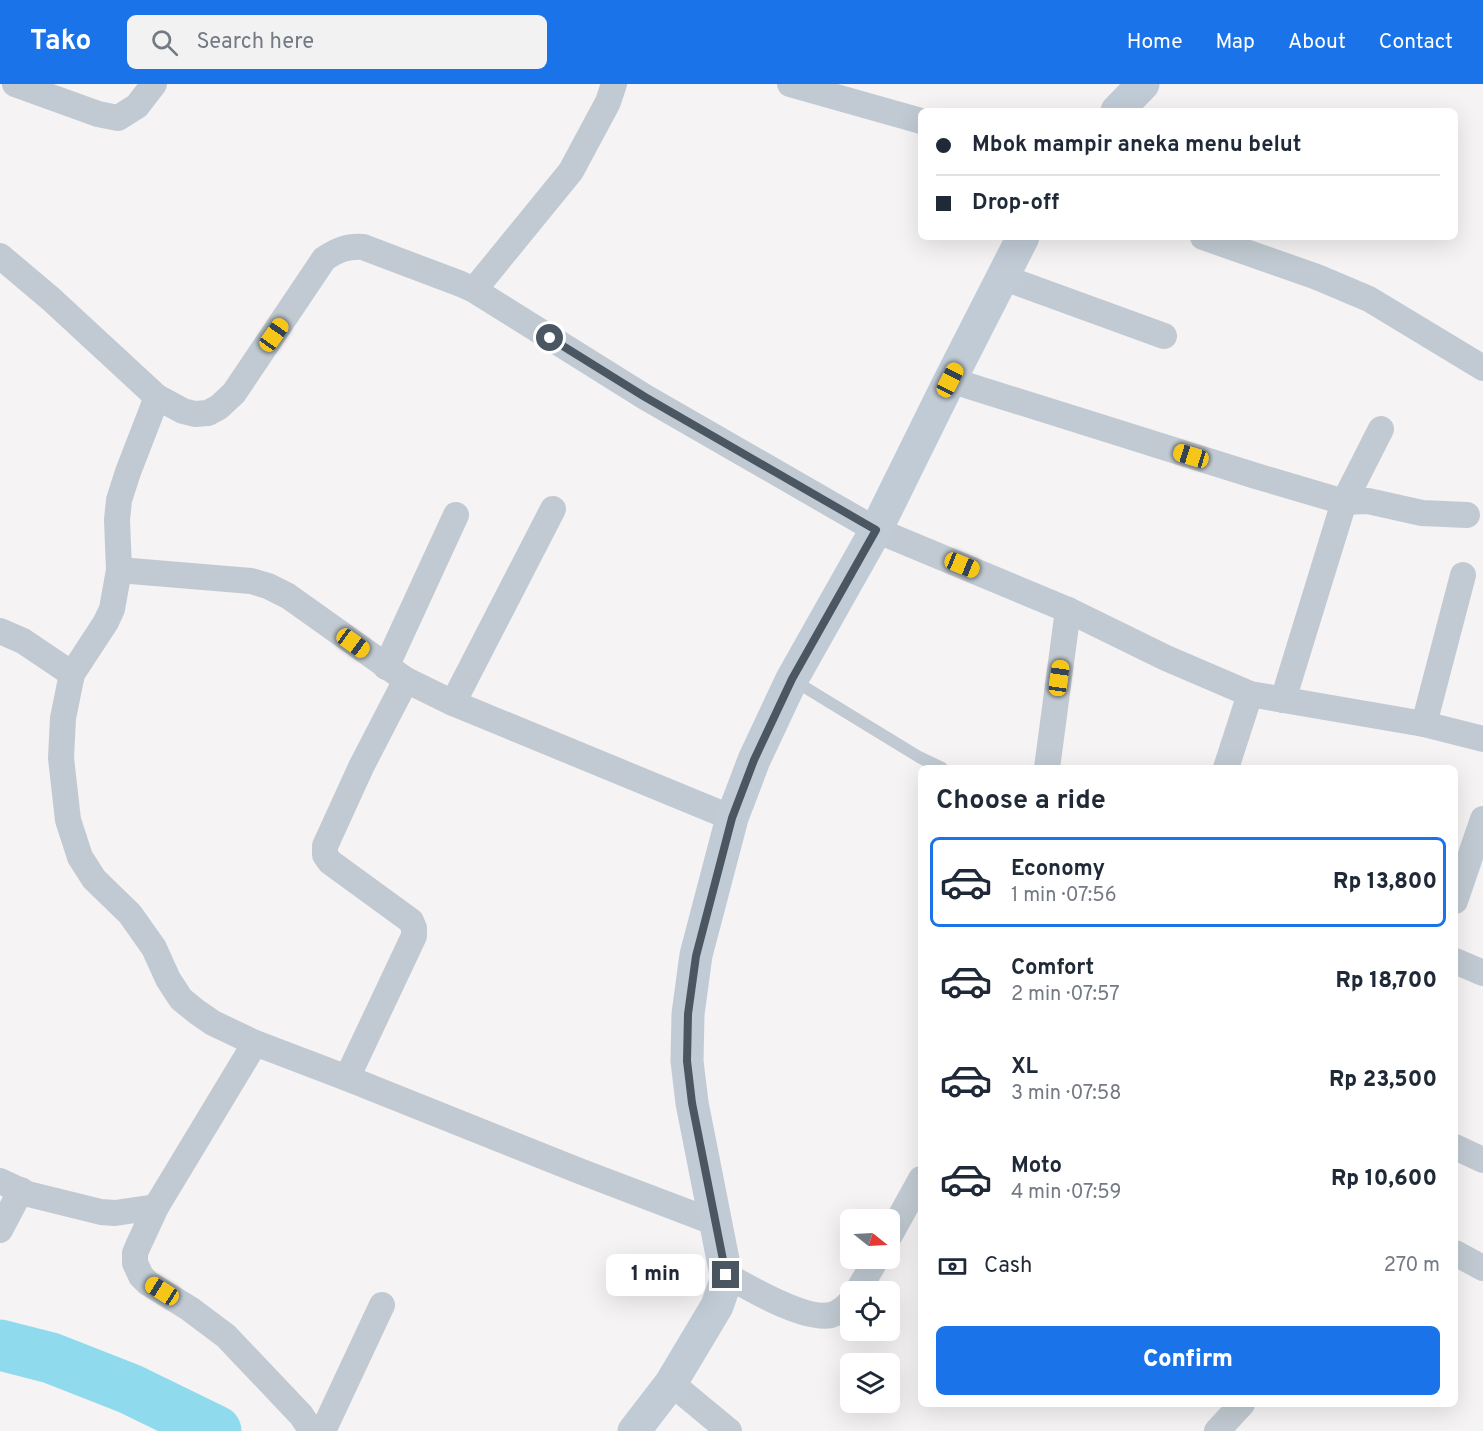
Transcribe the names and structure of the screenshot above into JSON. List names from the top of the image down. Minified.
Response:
{"north":"right","page":{"header":"Tako","search":"Search here","nav":["Home","Map","About","Contact"],"banner":["Mbok mampir aneka menu belut","Drop-off"],"heading":"Choose a ride","list":[{"name":"Economy","note":"1 min · 07:56","value":"Rp 13,800"},{"name":"Comfort","note":"2 min · 07:57","value":"Rp 18,700"},{"name":"XL","note":"3 min · 07:58","value":"Rp 23,500"},{"name":"Moto","note":"4 min · 07:59","value":"Rp 10,600"}],"pay":["Cash","270 m"],"bubble":"1 min","buttons":"Confirm"}}
